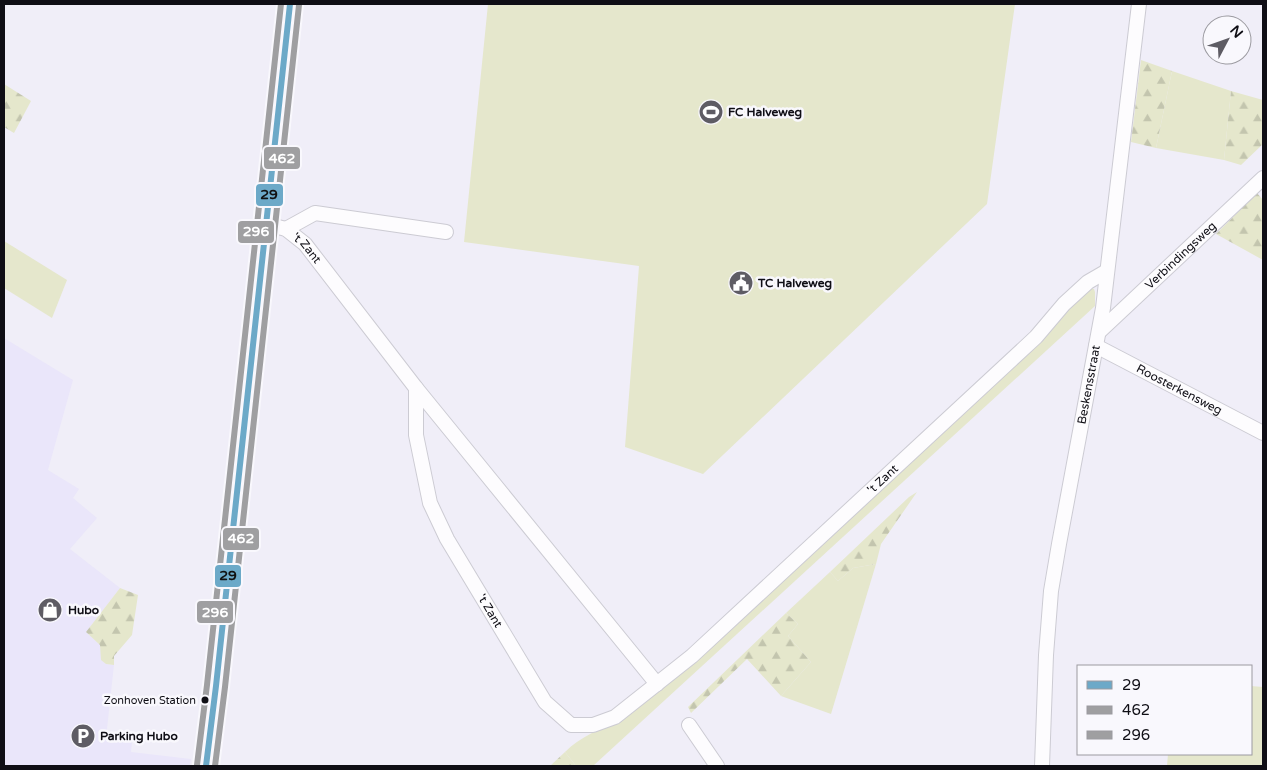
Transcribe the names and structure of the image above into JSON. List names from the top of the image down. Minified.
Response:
{"streets":{"street":["'t Zant","Verbindingsweg","Beskensstraat","Roosterkensweg"]},"crossings":[["'t Zant","Beskensstraat"],["Verbindingsweg","Beskensstraat"],["Beskensstraat","Roosterkensweg"]],"places":{"sports":["FC Halveweg"],"public building":["TC Halveweg"],"shop":["Hubo"],"other":["Zonhoven Station"],"parking":["Parking Hubo"]},"lines":["transit line 29","transit line 296","transit line 462"],"legend":["29","462","296"],"north":"top right"}
